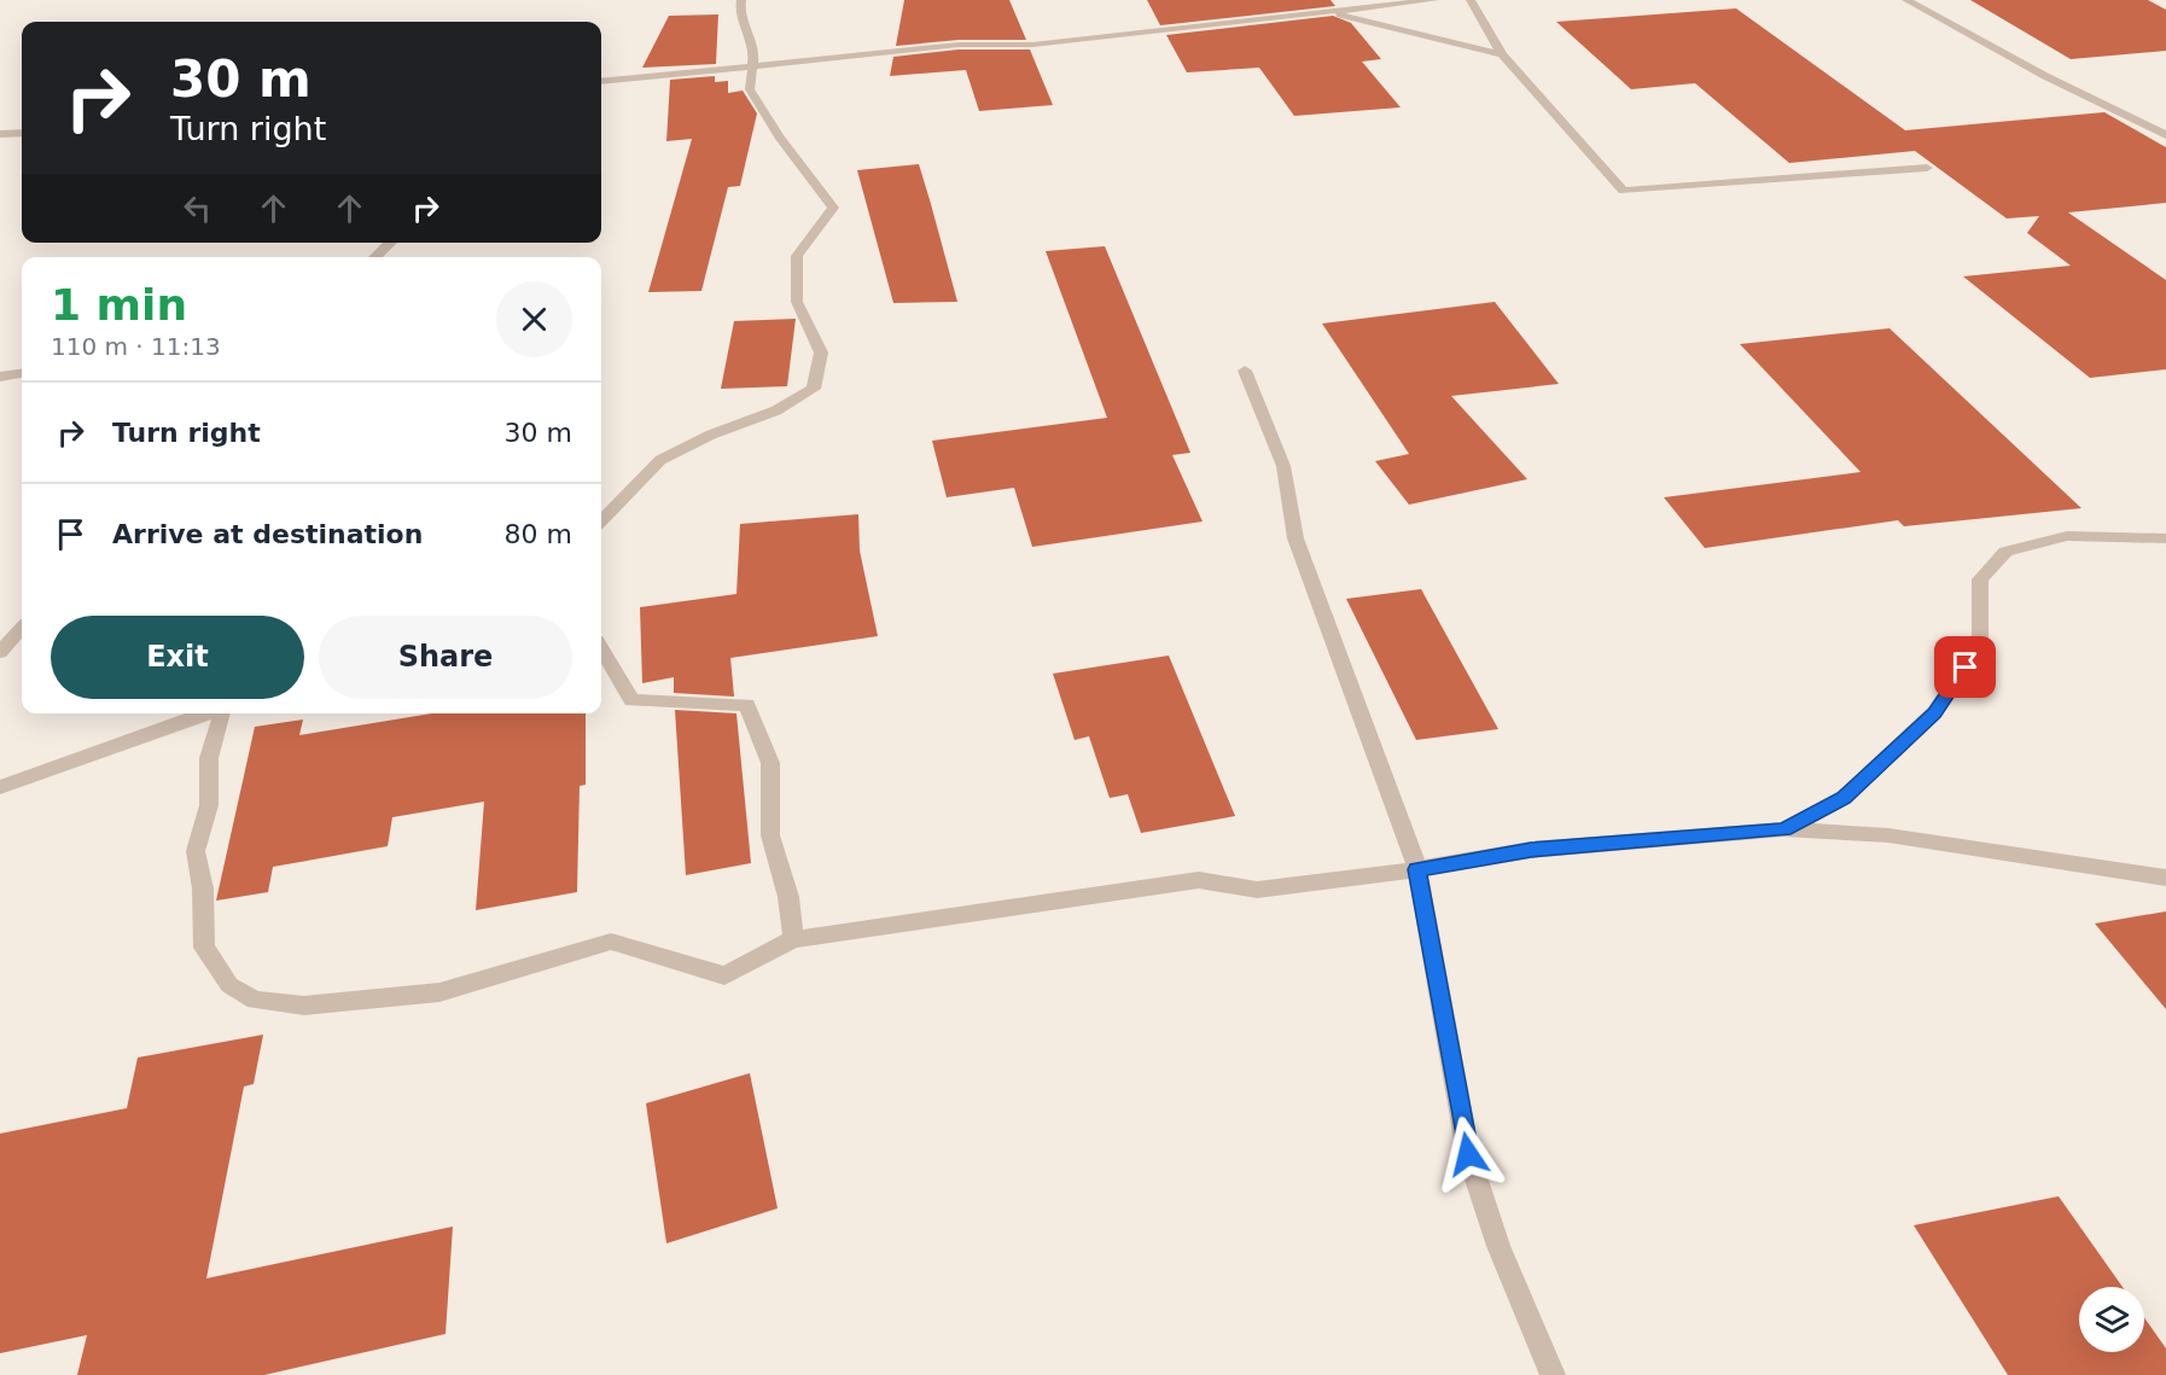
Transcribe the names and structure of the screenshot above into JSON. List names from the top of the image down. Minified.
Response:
{"page":{"turn":["30 m","Turn right"],"heading":["1 min","110 m · 11:13"],"list":[{"name":"Turn right","value":"30 m"},{"name":"Arrive at destination","value":"80 m"}],"buttons":["Exit","Share"]}}
